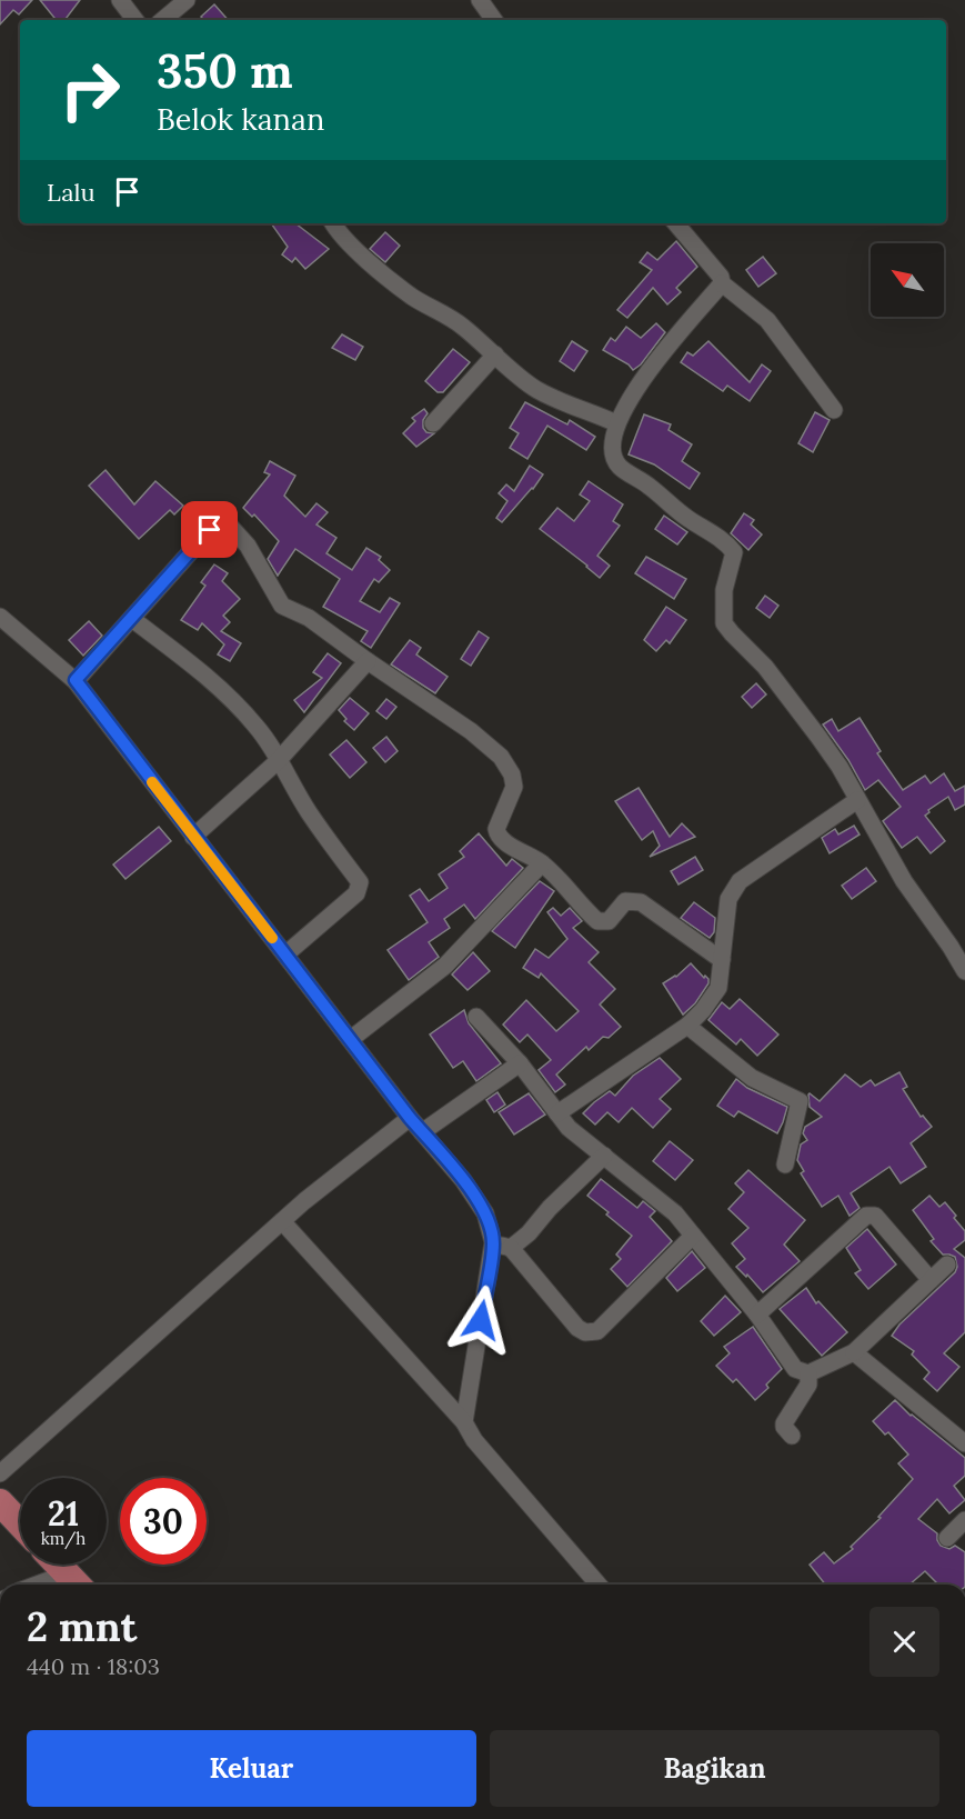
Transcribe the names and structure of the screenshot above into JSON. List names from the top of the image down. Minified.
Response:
{"north":"top left","page":{"turn":["350 m","Belok kanan"],"then":"Lalu","speed":"21 km/h","limit":"30","heading":["2 mnt","440 m · 18:03"],"buttons":["Keluar","Bagikan"]}}
